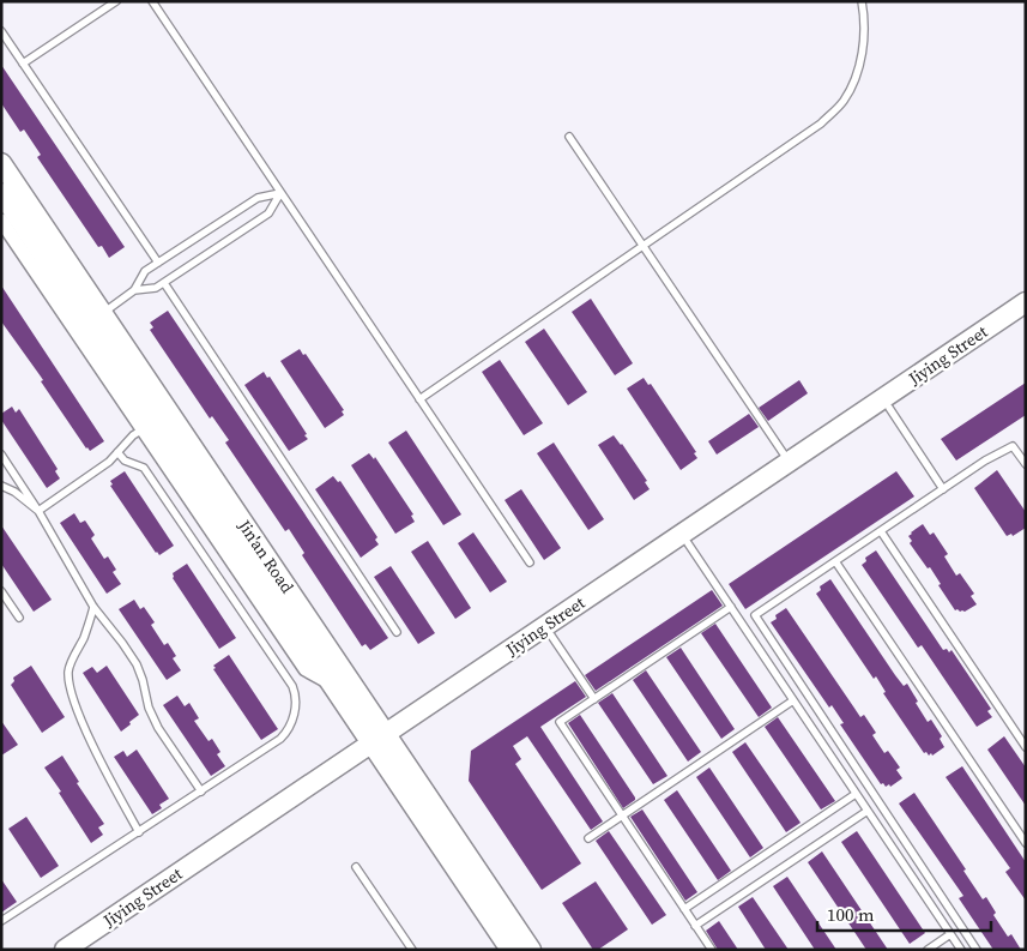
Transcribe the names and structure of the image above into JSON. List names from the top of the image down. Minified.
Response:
{"streets":{"main road":["Jiying Street","Jin'an Road"]},"crossings":[["Jiying Street","Jin'an Road"]],"scale_bar":"100 m"}
